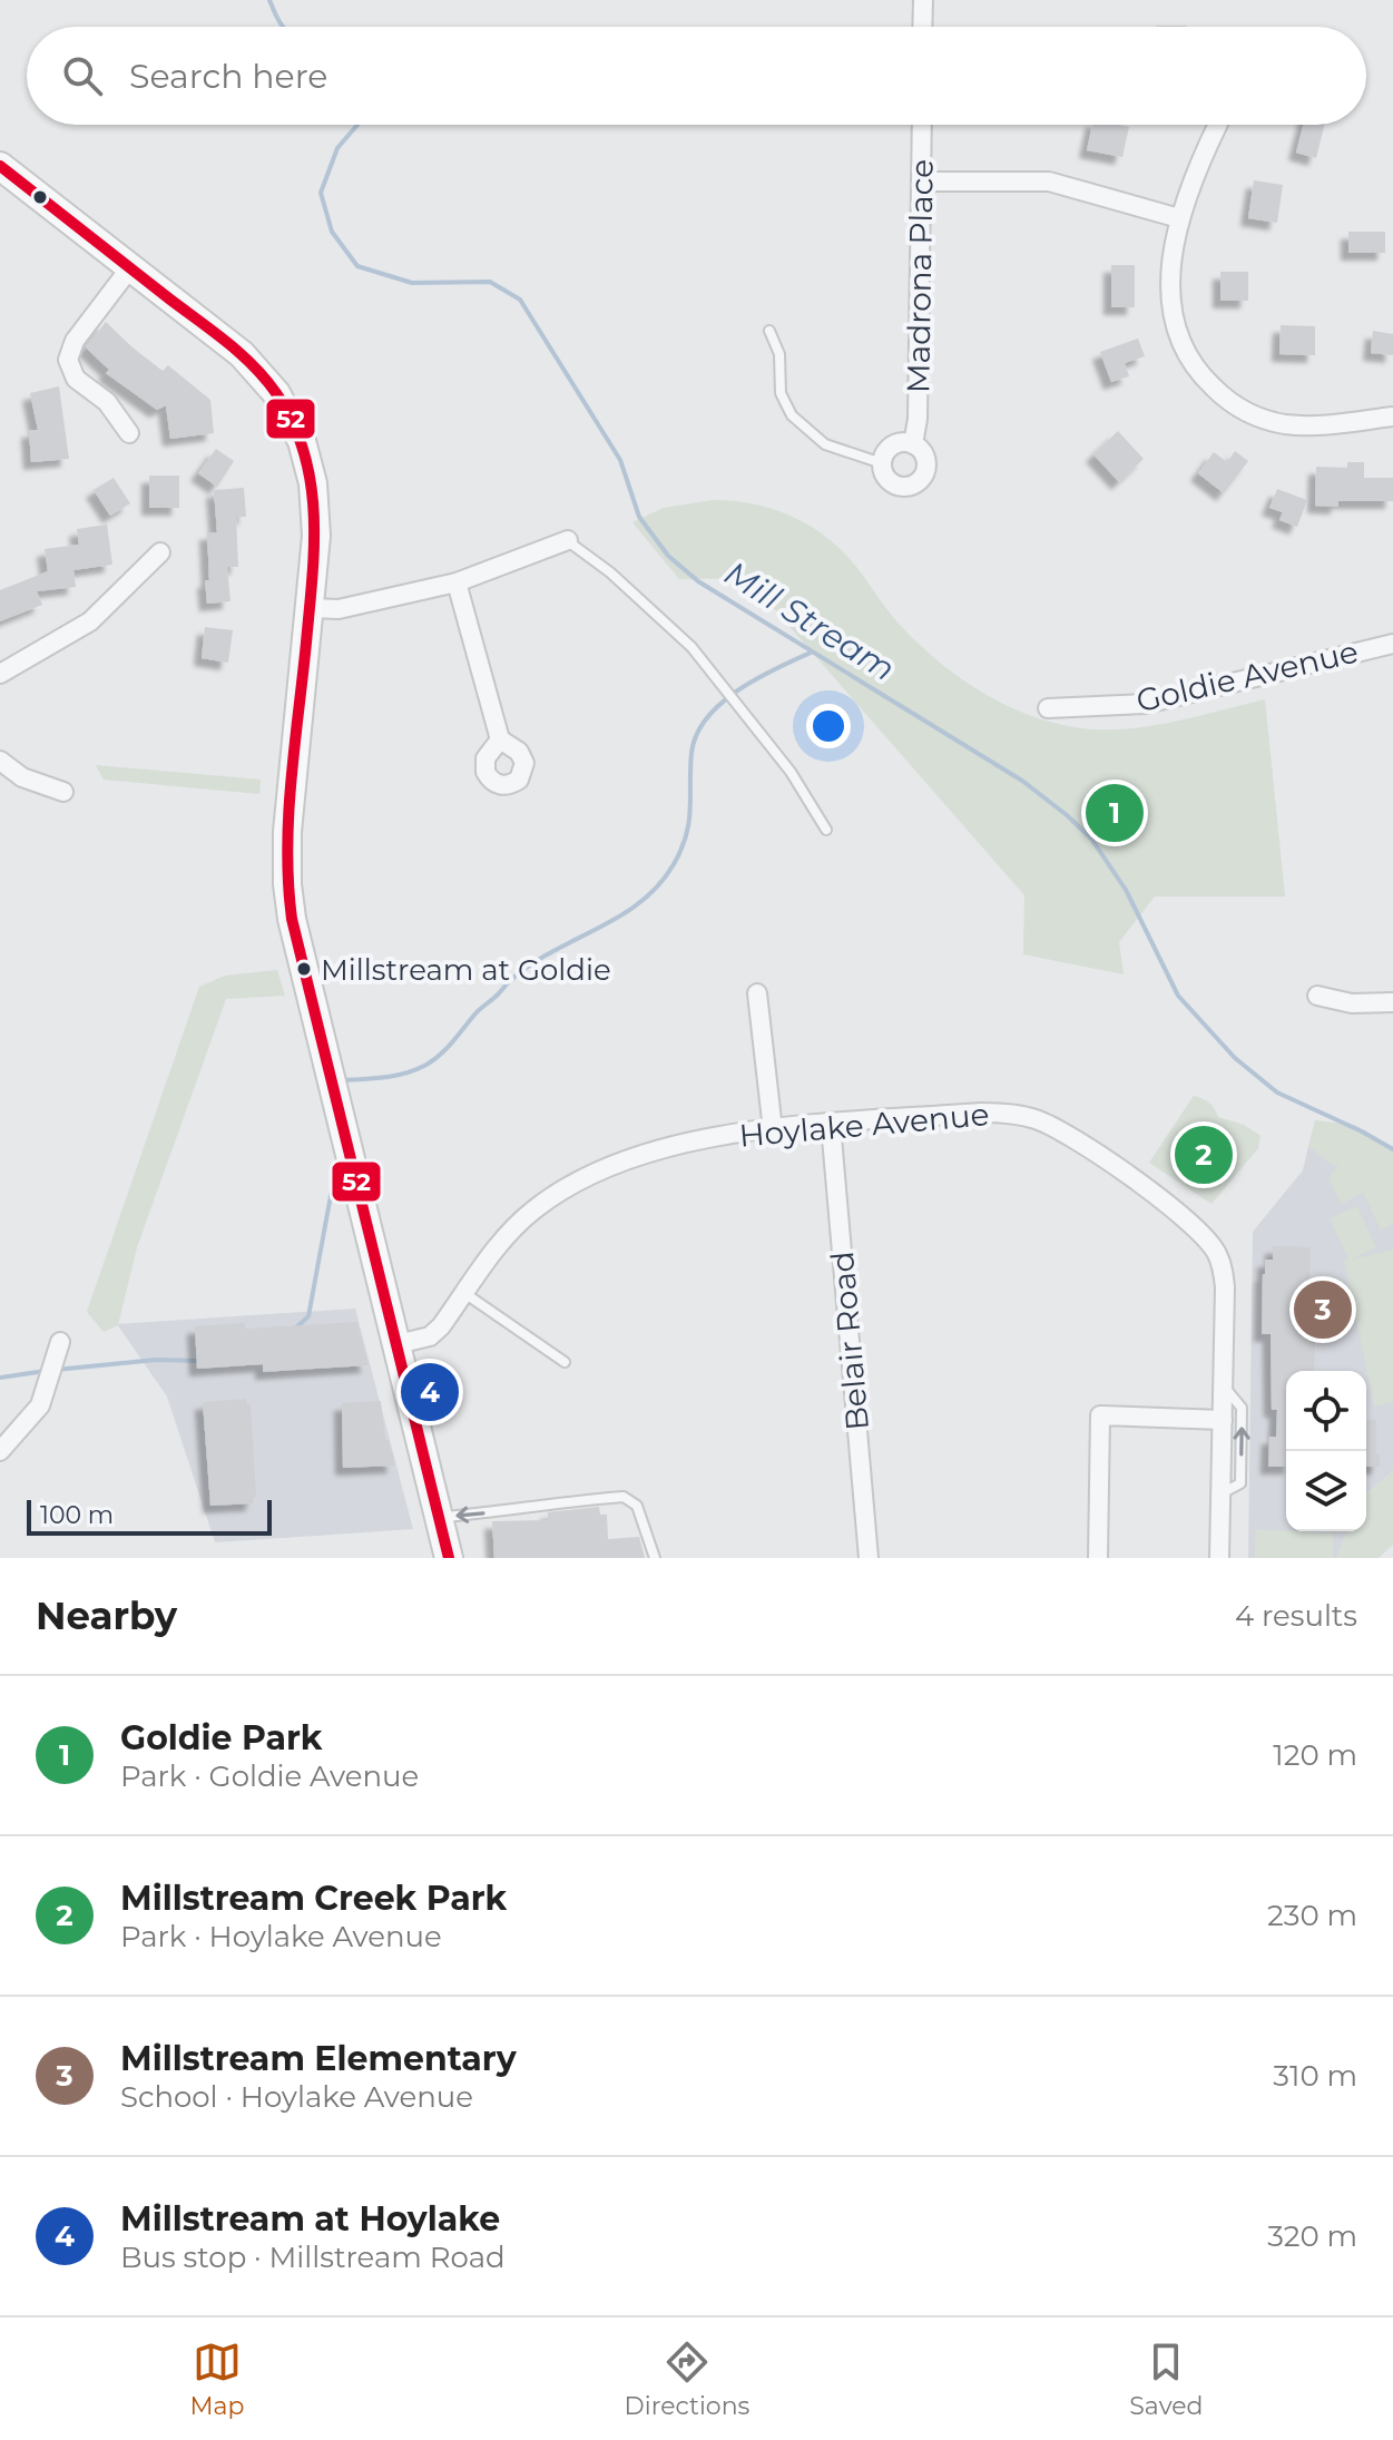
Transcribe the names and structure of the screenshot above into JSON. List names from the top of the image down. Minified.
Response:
{"streets":{"street":["Madrona Place","Goldie Avenue","Hoylake Avenue","Belair Road"]},"crossings":[["Hoylake Avenue","Belair Road"]],"water":["Mill Stream"],"places":["Millstream at Goldie"],"lines":["transit line 52"],"scale_bar":"100 m","page":{"search":"Search here","pins":["1","2","3","4"],"scale":"100 m","heading":["Nearby","4 results"],"list":[{"mark":"1","name":"Goldie Park","note":"Park · Goldie Avenue","value":"120 m"},{"mark":"2","name":"Millstream Creek Park","note":"Park · Hoylake Avenue","value":"230 m"},{"mark":"3","name":"Millstream Elementary","note":"School · Hoylake Avenue","value":"310 m"},{"mark":"4","name":"Millstream at Hoylake","note":"Bus stop · Millstream Road","value":"320 m"}],"nav":["Map","Directions","Saved"]}}
